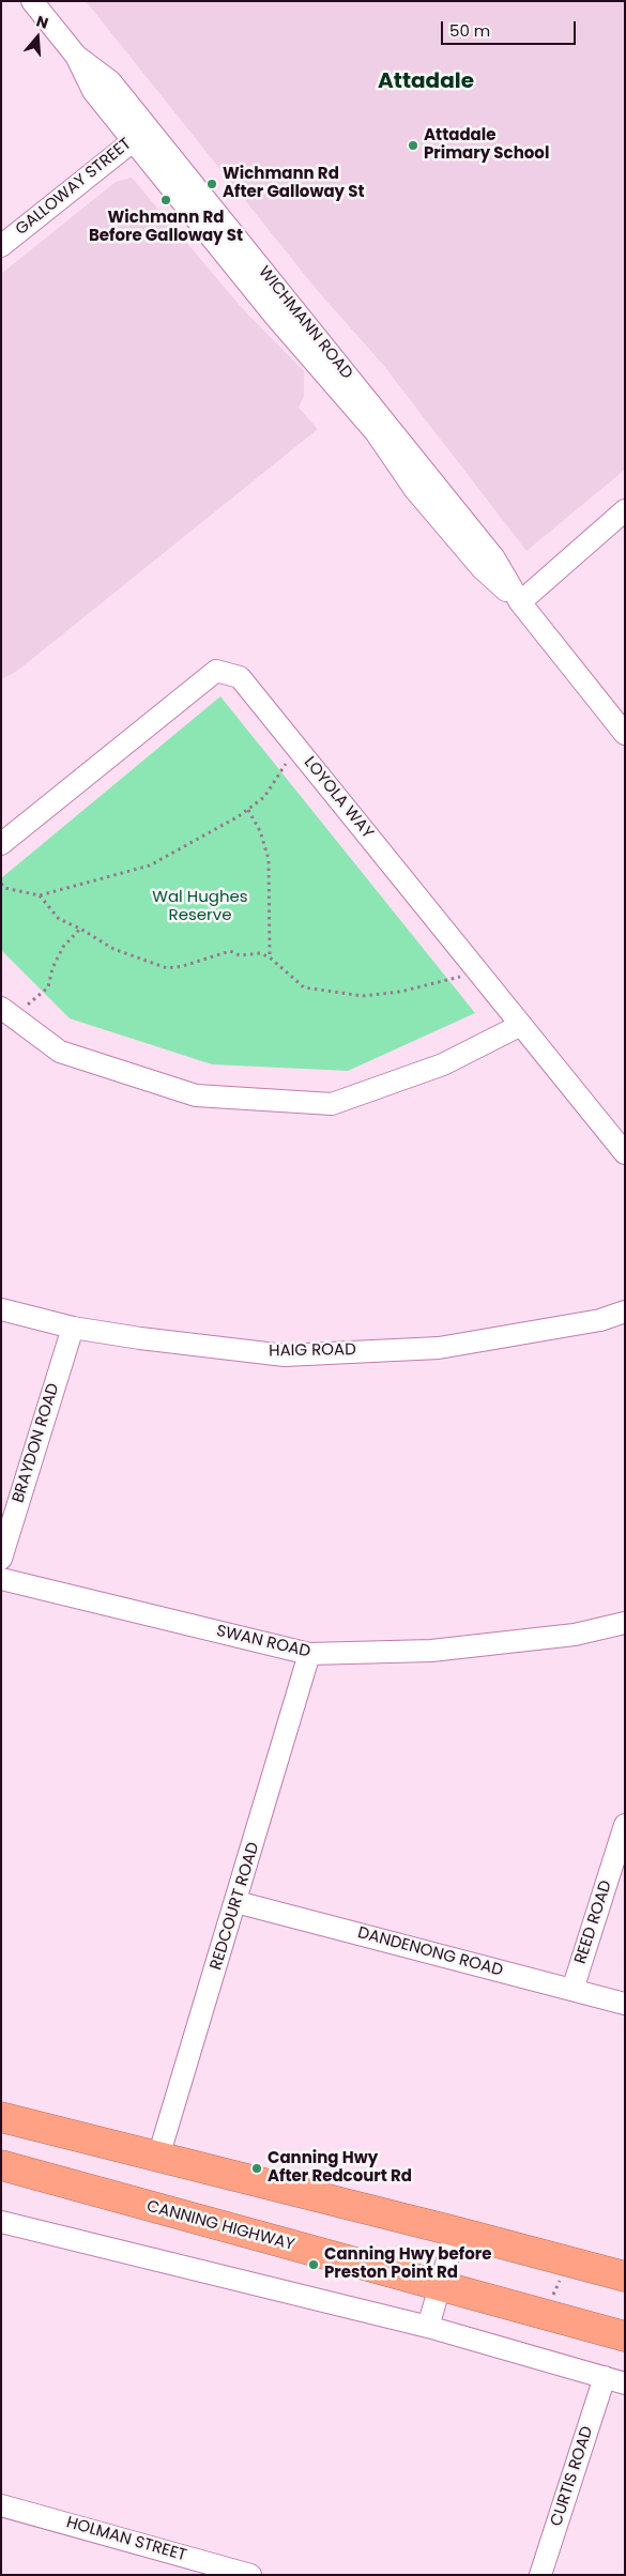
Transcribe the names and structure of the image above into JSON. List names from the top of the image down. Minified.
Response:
{"streets":{"highway":["CANNING HIGHWAY"],"street":["GALLOWAY STREET","WICHMANN ROAD","LOYOLA WAY","HAIG ROAD","BRAYDON ROAD","SWAN ROAD","REDCOURT ROAD","REED ROAD","DANDENONG ROAD","CURTIS ROAD","HOLMAN STREET"]},"crossings":[["GALLOWAY STREET","WICHMANN ROAD"],["HAIG ROAD","BRAYDON ROAD"],["SWAN ROAD","REDCOURT ROAD"],["REDCOURT ROAD","DANDENONG ROAD"],["REED ROAD","DANDENONG ROAD"]],"districts":["Attadale"],"parks":["Wal Hughes Reserve"],"places":["Attadale Primary School","Wichmann Rd After Galloway St","Wichmann Rd Before Galloway St","Canning Hwy After Redcourt Rd","Canning Hwy before Preston Point Rd"],"scale_bar":"50 m","north":"top"}
